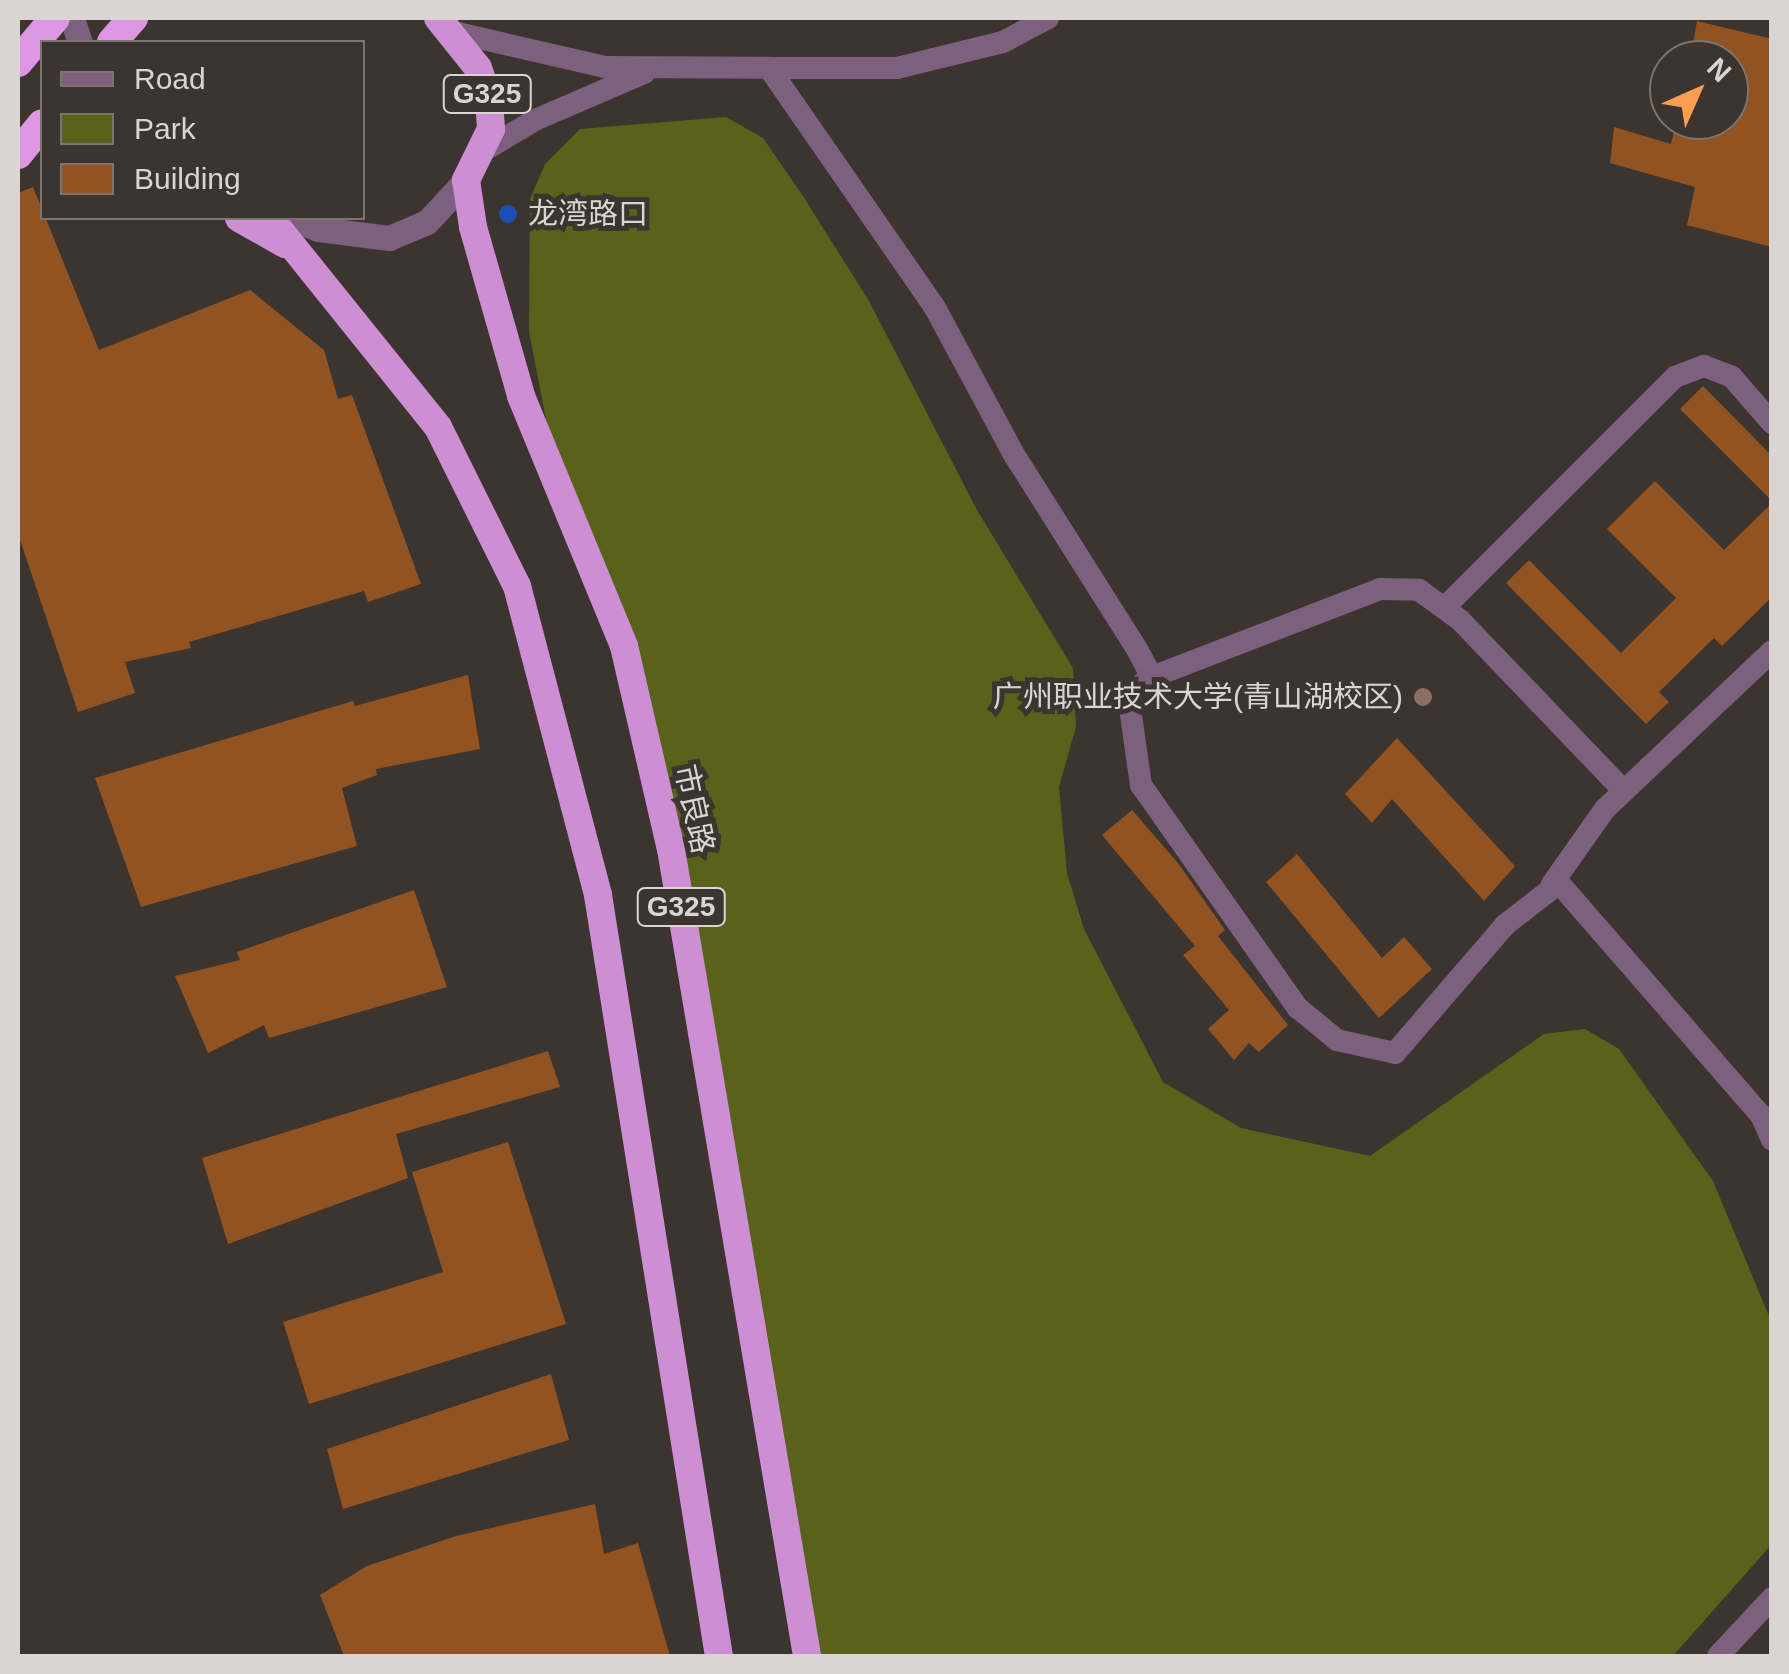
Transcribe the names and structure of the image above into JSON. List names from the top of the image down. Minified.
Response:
{"streets":{"highway":["G325","市良路"]},"crossings":[["G325","市良路"]],"places":["龙湾路口","广州职业技术大学(青山湖校区)"],"legend":["Road","Park","Building"],"north":"top right"}
